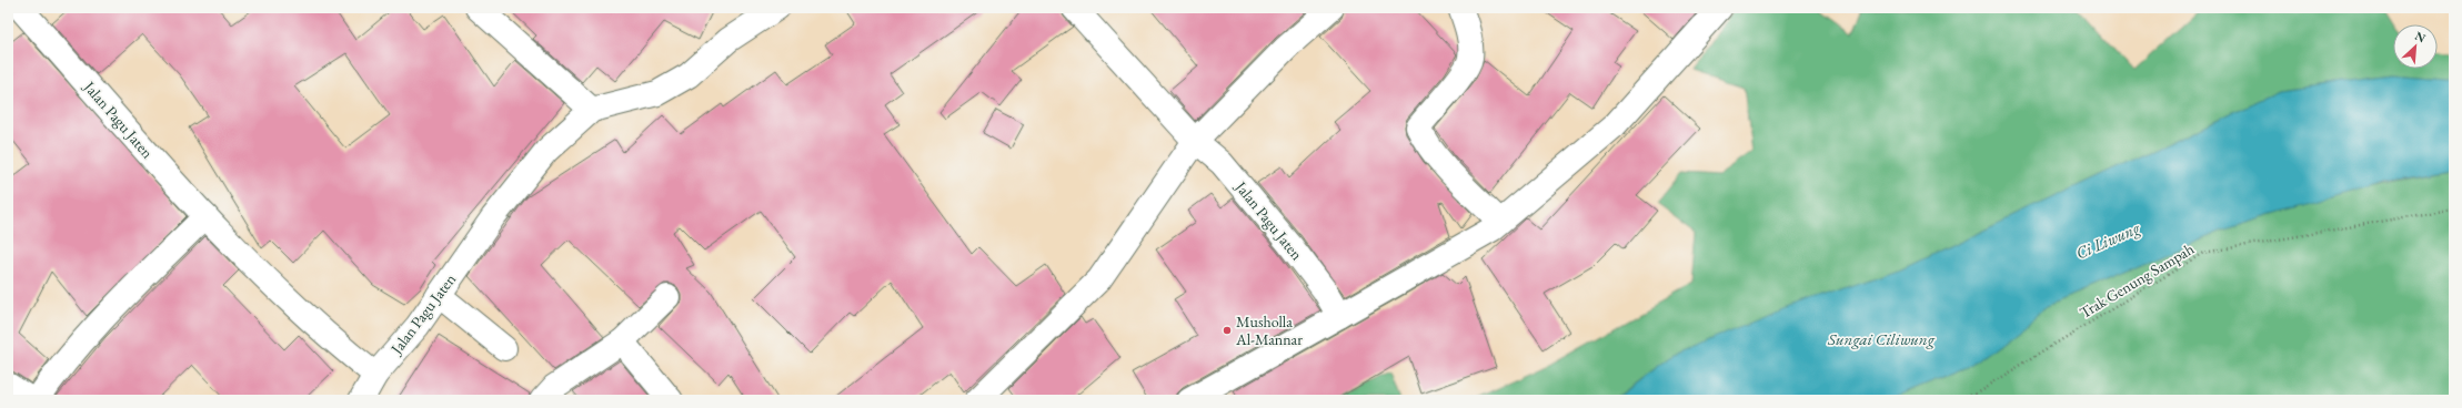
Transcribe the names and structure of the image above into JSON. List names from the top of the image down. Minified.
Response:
{"streets":{"street":["Jalan Pagu Jaten"],"path":["Trak Genung Sampah"]},"water":["Ci Liwung","Sungai Ciliwung"],"places":["Musholla Al-Mannar"],"north":"top right"}
